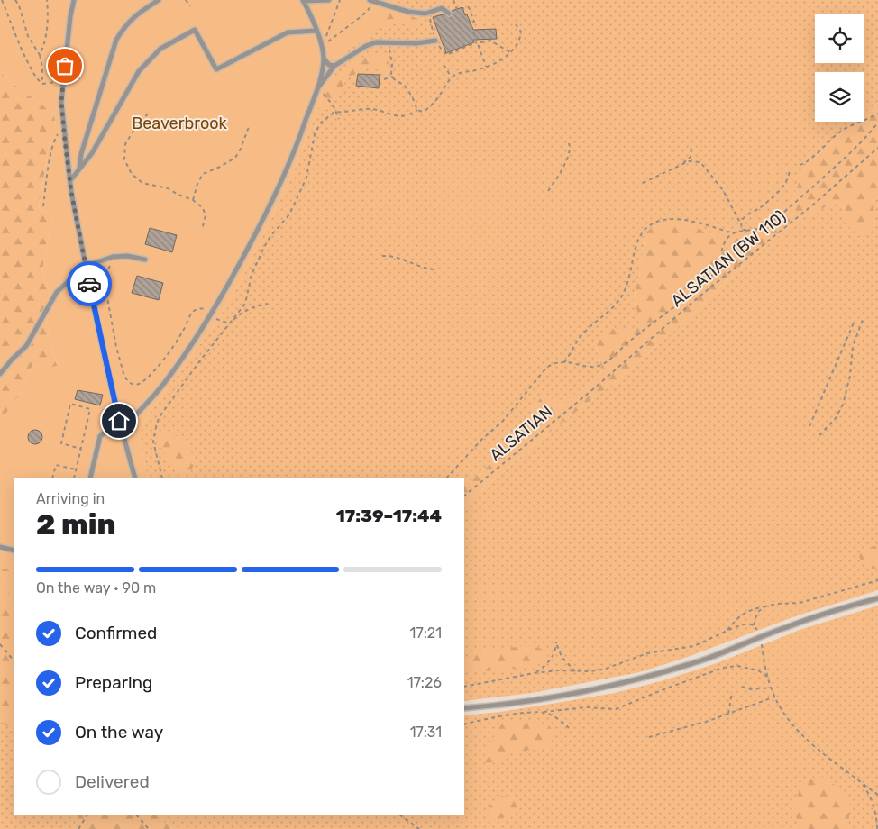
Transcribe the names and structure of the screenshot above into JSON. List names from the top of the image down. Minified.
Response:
{"streets":{"path":["ALSATIAN (BW 110)","ALSATIAN"]},"crossings":[["ALSATIAN (BW 110)","ALSATIAN"]],"parks":["Beaverbrook"],"page":{"heading":["2 min","Arriving in","17:39–17:44"],"bar":"On the way · 90 m","list":[["Confirmed","17:21"],["Preparing","17:26"],["On the way","17:31"],"Delivered"]}}
